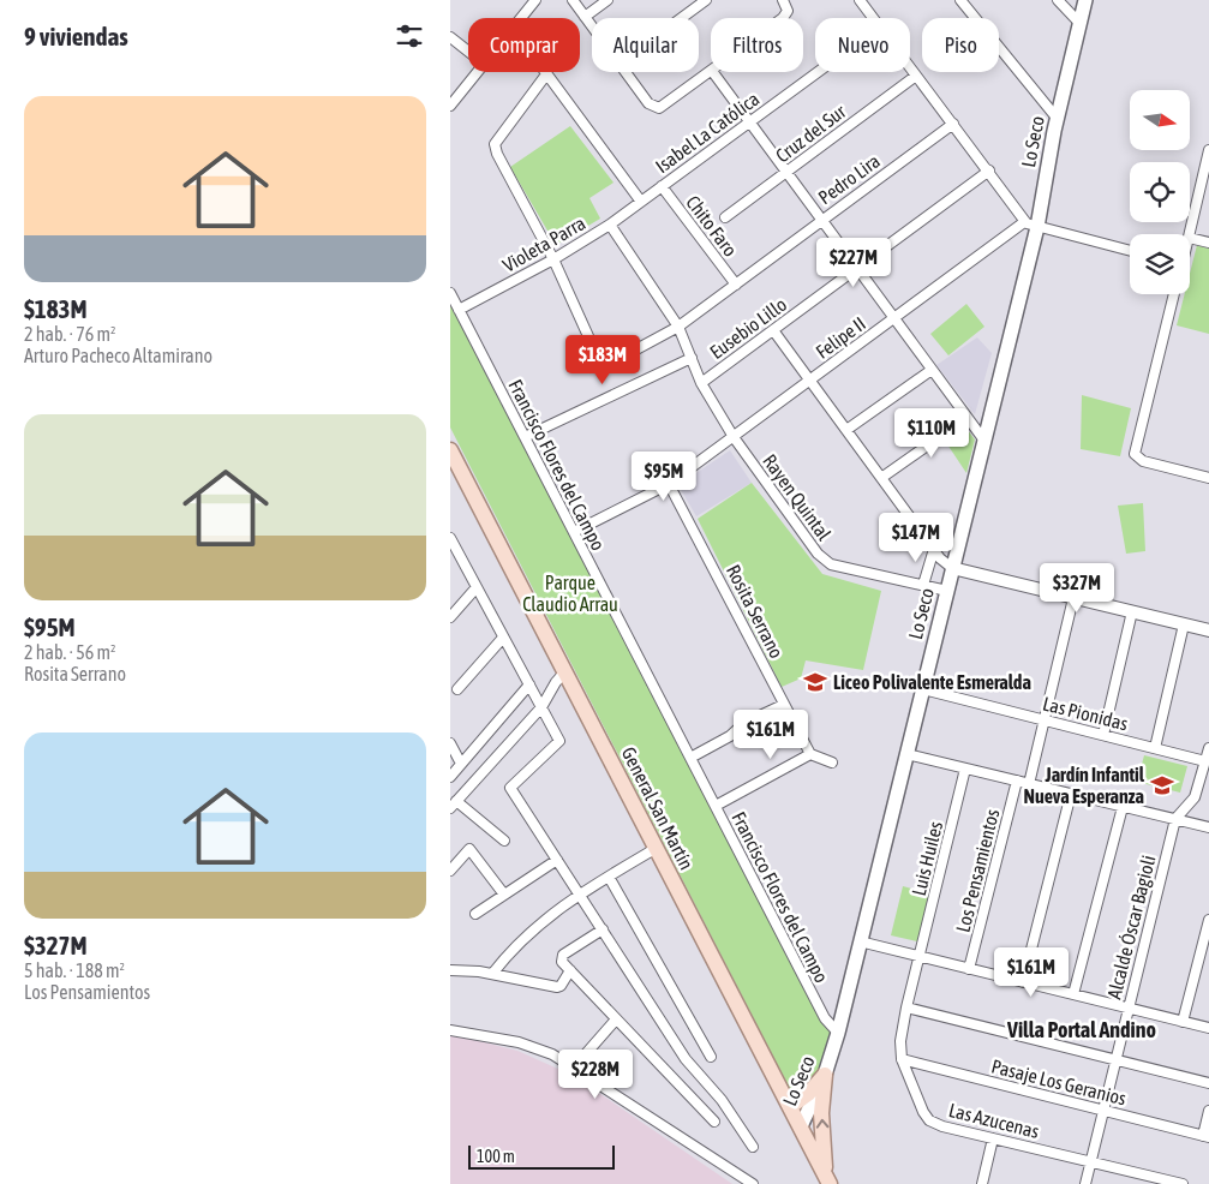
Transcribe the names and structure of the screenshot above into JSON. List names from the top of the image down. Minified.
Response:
{"streets":{"main road":["Lo Seco","General San Martín"],"street":["Isabel La Católica","Cruz del Sur","Pedro Lira","Chito Faro","Violeta Parra","Eusebio Lillo","Felipe II","Francisco Flores del Campo","Rayen Quintal","Rosita Serrano","Las Pionidas","Luis Huiles","Los Pensamientos","Alcalde Óscar Bagioli","Pasaje Los Geranios","Las Azucenas"]},"crossings":[["Isabel La Católica","Chito Faro"],["Isabel La Católica","Violeta Parra"],["Lo Seco","Felipe II"],["Lo Seco","Francisco Flores del Campo"],["Lo Seco","Rayen Quintal"],["Lo Seco","Las Pionidas"],["Lo Seco","General San Martín"],["Pedro Lira","Chito Faro"],["Pedro Lira","Violeta Parra"],["Pedro Lira","Rayen Quintal"],["Violeta Parra","Francisco Flores del Campo"],["Violeta Parra","Rayen Quintal"],["Eusebio Lillo","Rayen Quintal"],["Felipe II","Francisco Flores del Campo"],["Felipe II","Rayen Quintal"],["Felipe II","Rosita Serrano"],["Luis Huiles","Las Azucenas"],["Alcalde Óscar Bagioli","Pasaje Los Geranios"],["Alcalde Óscar Bagioli","Las Azucenas"],["Pasaje Los Geranios","Las Azucenas"]],"districts":["Villa Portal Andino"],"parks":["Parque Claudio Arrau"],"places":{"school or university":["Liceo Polivalente Esmeralda","Jardín Infantil Nueva Esperanza"]},"scale_bar":"100 m","north":"right","page":{"heading":"9 viviendas","chip":["Comprar","Alquilar","Filtros","Nuevo","Piso"],"list":[{"name":"$183M","note":"2 hab. · 76 m² · Arturo Pacheco Altamirano"},{"name":"$95M","note":"2 hab. · 56 m² · Rosita Serrano"},{"name":"$327M","note":"5 hab. · 188 m² · Los Pensamientos"}],"price":["$227M","$183M","$110M","$95M","$147M","$327M","$161M","$161M","$228M"],"scale":"100 m"}}
